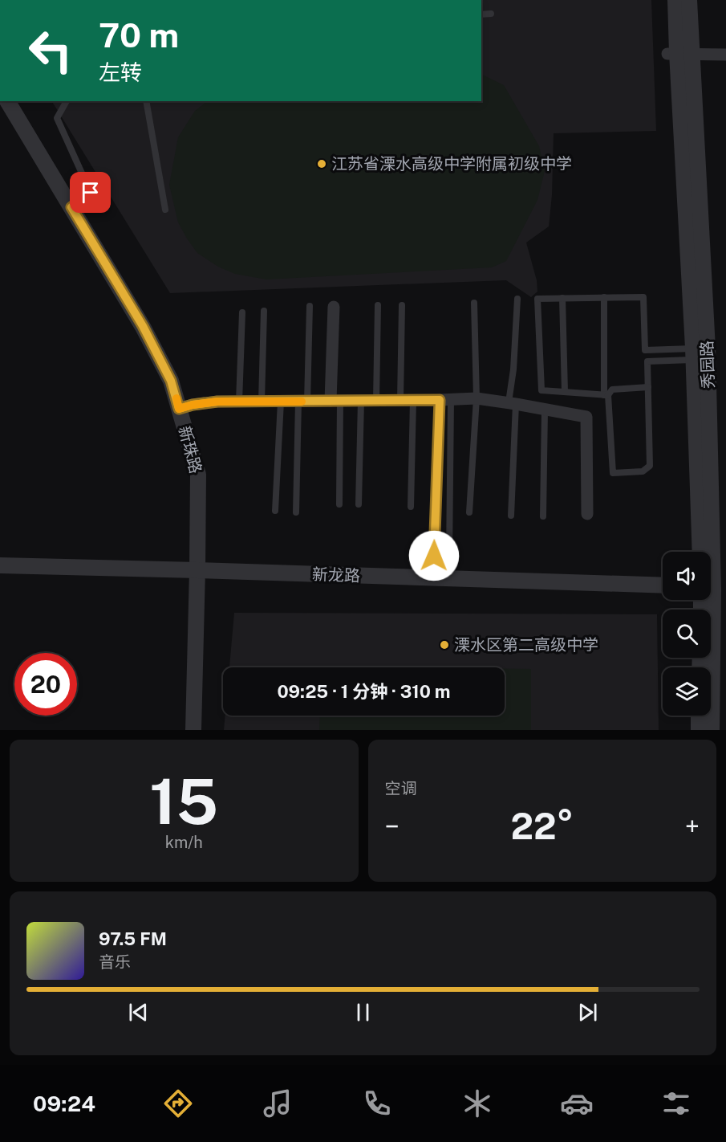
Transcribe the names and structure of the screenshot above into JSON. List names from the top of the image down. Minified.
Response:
{"streets":{"street":["秀园路","新珠路","新龙路"]},"crossings":[["新珠路","新龙路"]],"places":["江苏省溧水高级中学附属初级中学","溧水区第二高级中学"],"page":{"turn":["70 m","左转"],"limit":"20","trip":"09:25 · 1 分钟 · 310 m","tile":[["15","km/h"],"空调"],"heat":["−","22°","+"],"song":["97.5 FM","音乐"],"tabs":"09:24"}}
